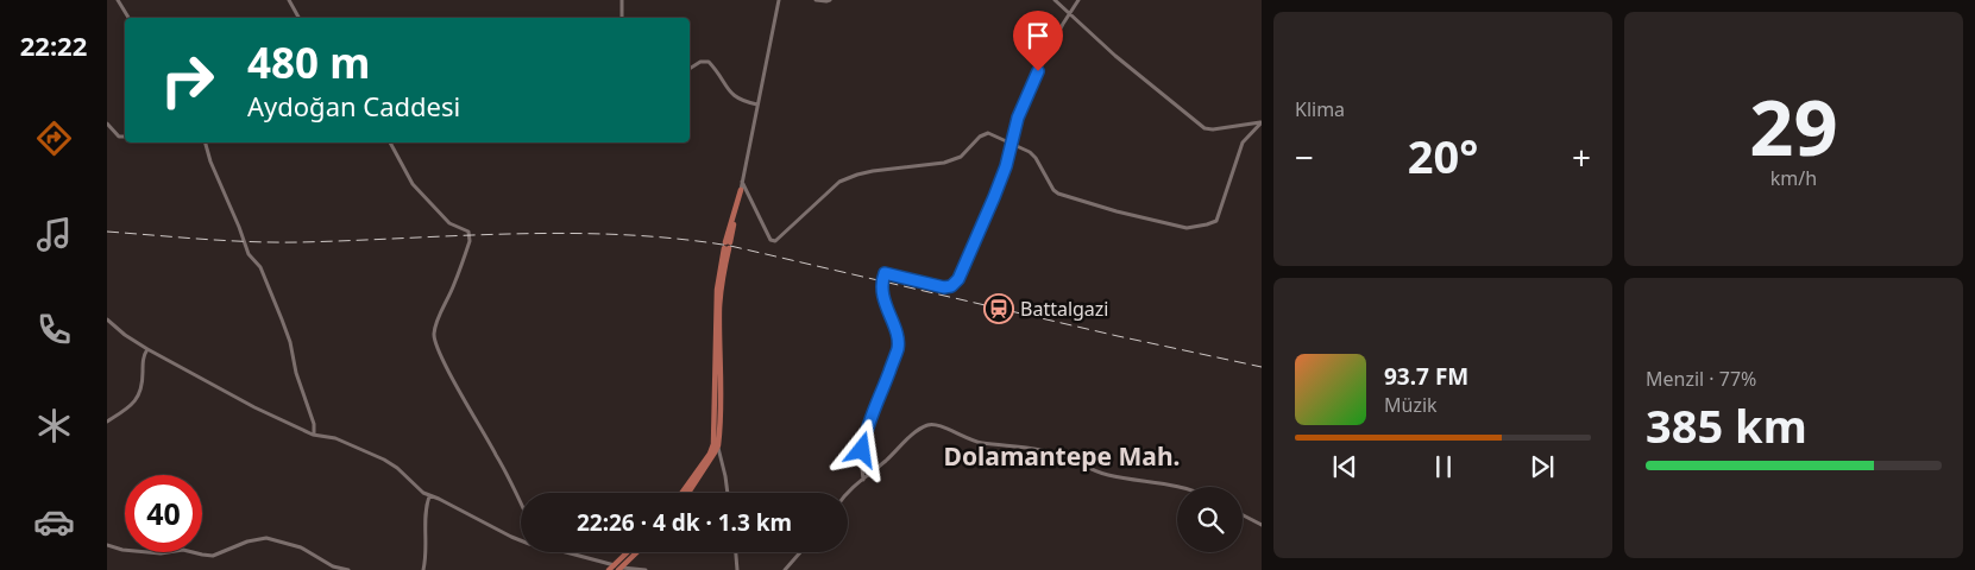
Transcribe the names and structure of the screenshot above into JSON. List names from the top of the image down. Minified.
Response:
{"districts":["Dolamantepe Mah."],"places":{"station":["Battalgazi"]},"page":{"tabs":"22:22","tile":["Klima",["29","km/h"],["Menzil · 77%","385 km"]],"turn":["480 m","Aydoğan Caddesi"],"heat":["−","20°","+"],"song":["93.7 FM","Müzik"],"limit":"40","trip":"22:26 · 4 dk · 1.3 km"}}
